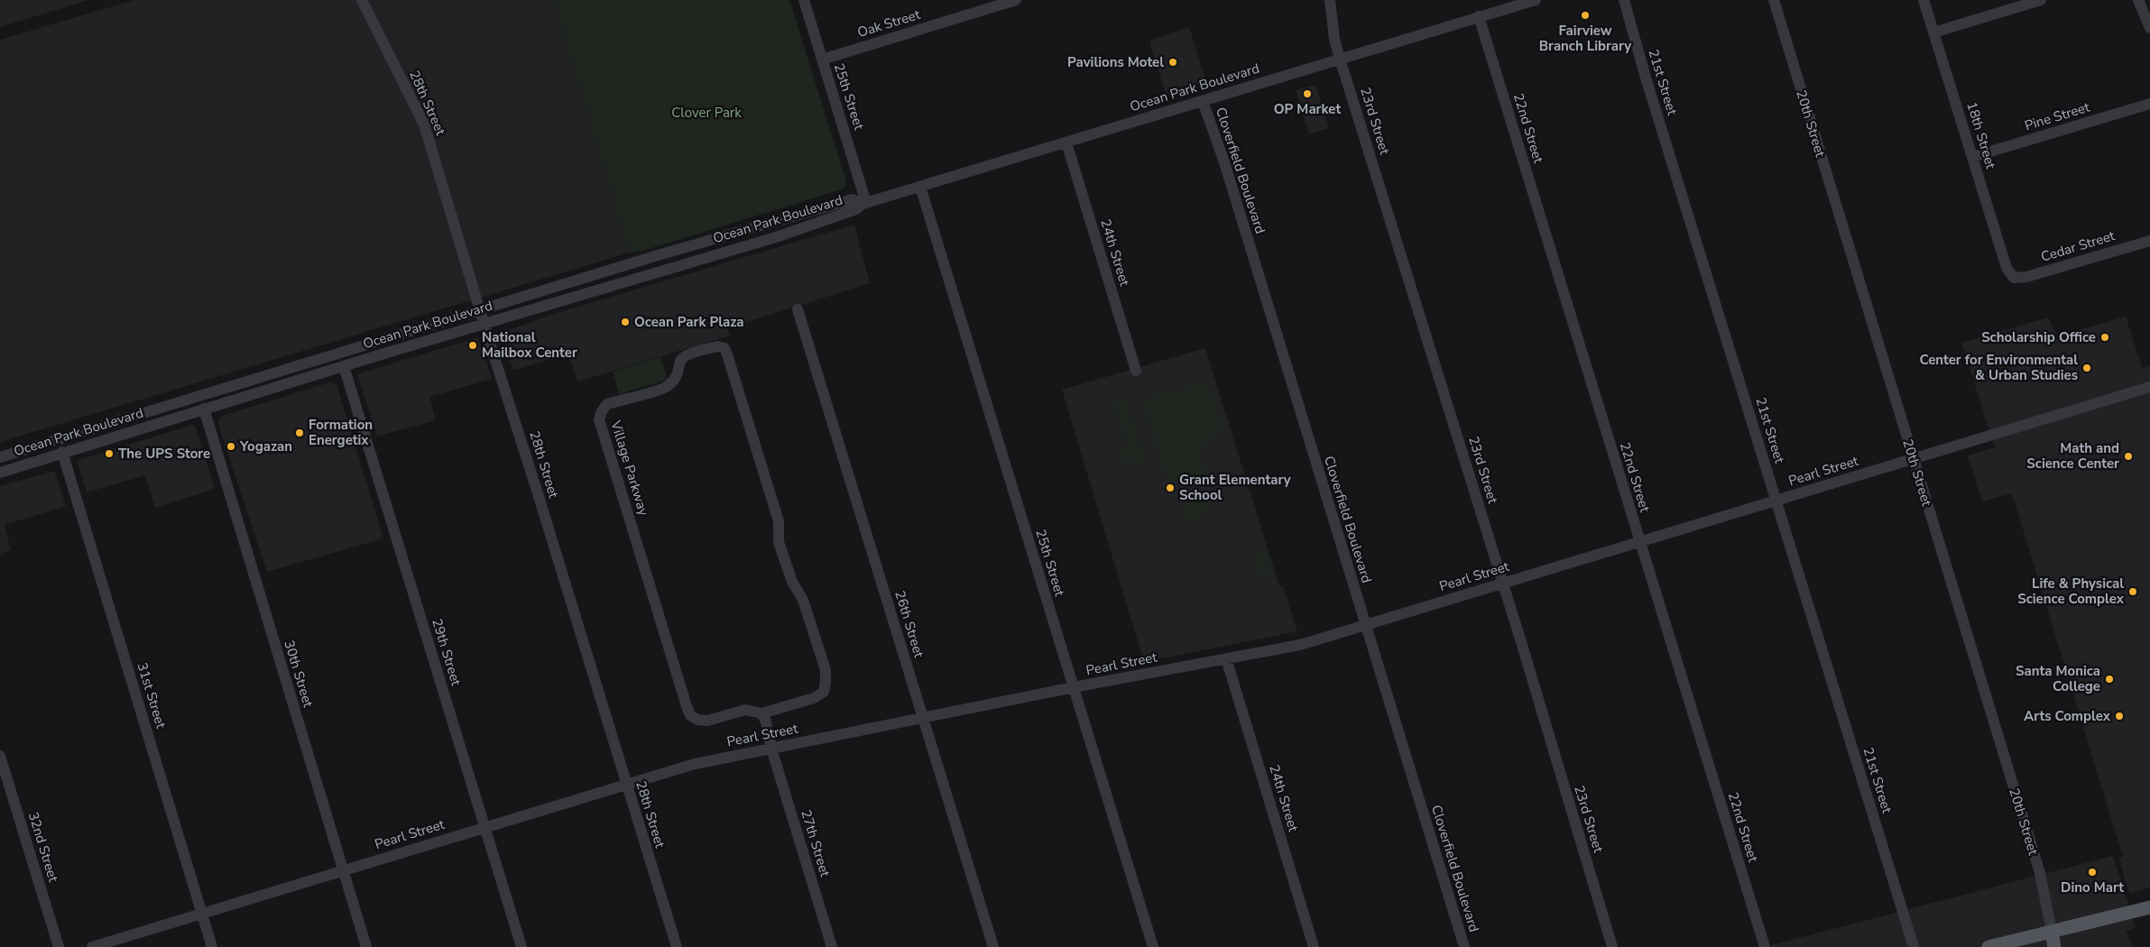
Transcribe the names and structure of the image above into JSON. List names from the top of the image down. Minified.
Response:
{"streets":{"main road":["20th Street"],"street":["Oak Street","21st Street","Ocean Park Boulevard","25th Street","28th Street","Pine Street","23rd Street","22nd Street","18th Street","Cloverfield Boulevard","Cedar Street","24th Street","Village Parkway","Pearl Street","26th Street","29th Street","30th Street","31st Street","27th Street","32nd Street"]},"crossings":[["Oak Street","25th Street"],["21st Street","Pearl Street"],["Ocean Park Boulevard","25th Street"],["Ocean Park Boulevard","28th Street"],["Ocean Park Boulevard","23rd Street"],["Ocean Park Boulevard","22nd Street"],["Ocean Park Boulevard","Cloverfield Boulevard"],["Ocean Park Boulevard","24th Street"],["Ocean Park Boulevard","29th Street"],["Ocean Park Boulevard","30th Street"],["Ocean Park Boulevard","31st Street"],["25th Street","Pearl Street"],["28th Street","Pearl Street"],["Pine Street","18th Street"],["23rd Street","Pearl Street"],["20th Street","Pearl Street"],["22nd Street","Pearl Street"],["18th Street","Cedar Street"],["Cloverfield Boulevard","Pearl Street"],["24th Street","Pearl Street"],["Village Parkway","27th Street"],["Pearl Street","26th Street"],["Pearl Street","29th Street"],["Pearl Street","30th Street"],["Pearl Street","31st Street"],["Pearl Street","27th Street"]],"parks":["Clover Park"],"places":["Fairview Branch Library","Pavilions Motel","OP Market","Ocean Park Plaza","Scholarship Office","National Mailbox Center","Center for Environmental & Urban Studies","Formation Energetix","Yogazan","The UPS Store","Math and Science Center","Grant Elementary School","Life & Physical Science Complex","Santa Monica College","Arts Complex","Dino Mart"]}
